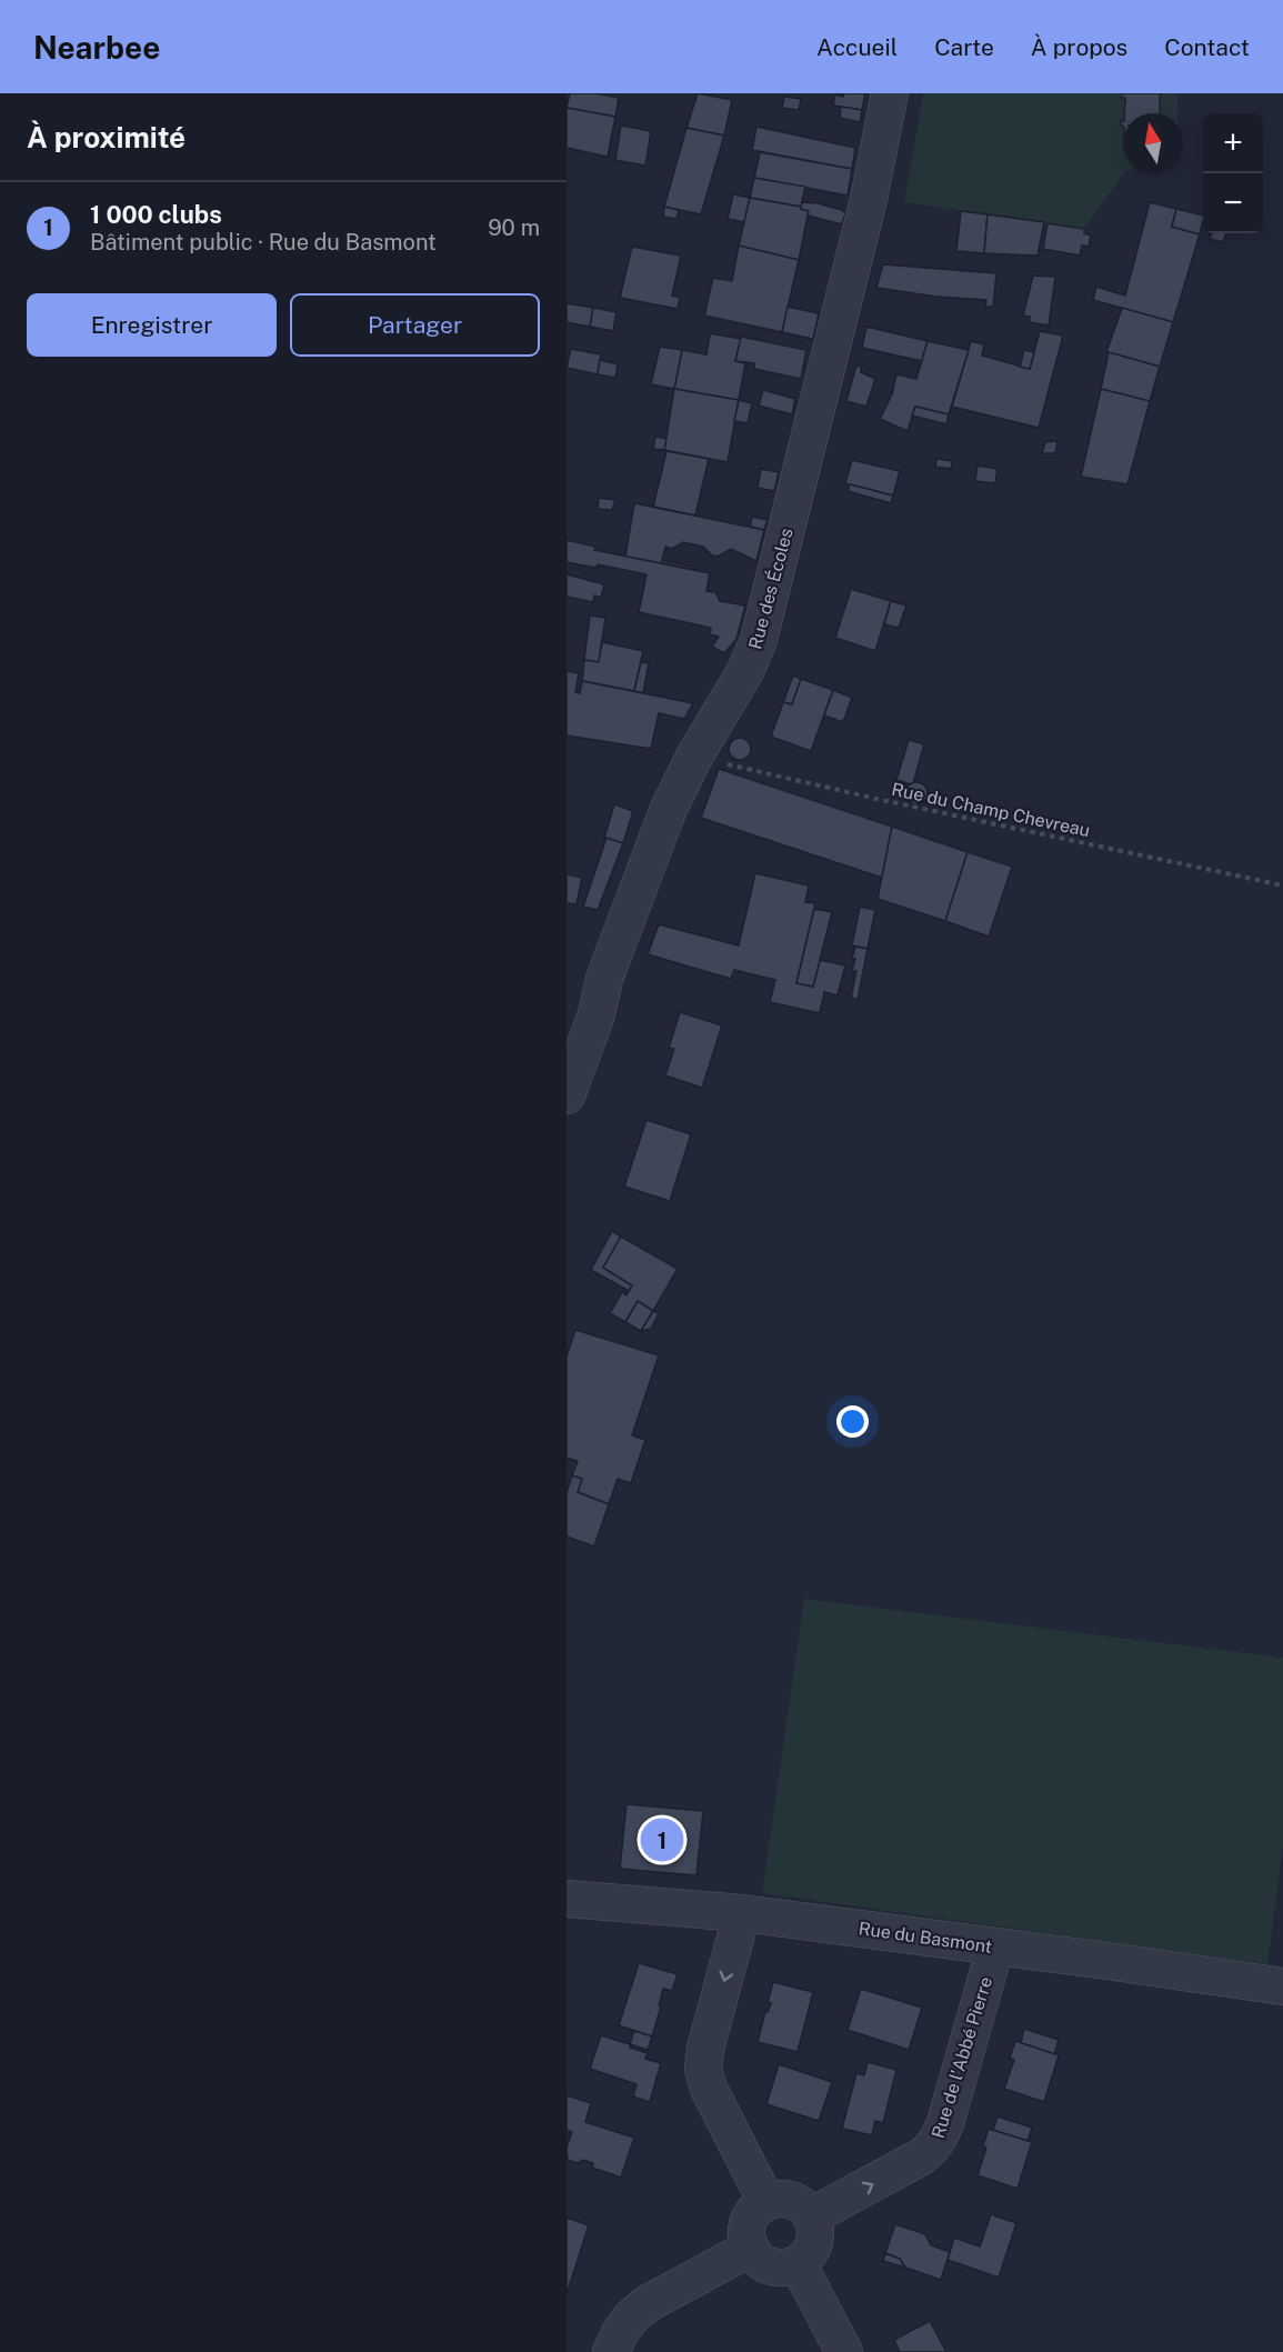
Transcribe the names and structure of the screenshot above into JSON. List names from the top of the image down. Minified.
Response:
{"streets":{"street":["Rue des Écoles","Rue du Basmont","Rue de l'Abbé Pierre"],"path":["Rue du Champ Chevreau"]},"crossings":[["Rue des Écoles","Rue du Champ Chevreau"],["Rue du Basmont","Rue de l'Abbé Pierre"]],"one_way":["Rue de l'Abbé Pierre"],"north":"top","page":{"header":"Nearbee","nav":["Accueil","Carte","À propos","Contact"],"heading":"À proximité","map_buttons":["+","−"],"list":[{"mark":"1","name":"1 000 clubs","note":"Bâtiment public · Rue du Basmont","value":"90 m"}],"buttons":["Enregistrer","Partager"],"pins":"1"}}
